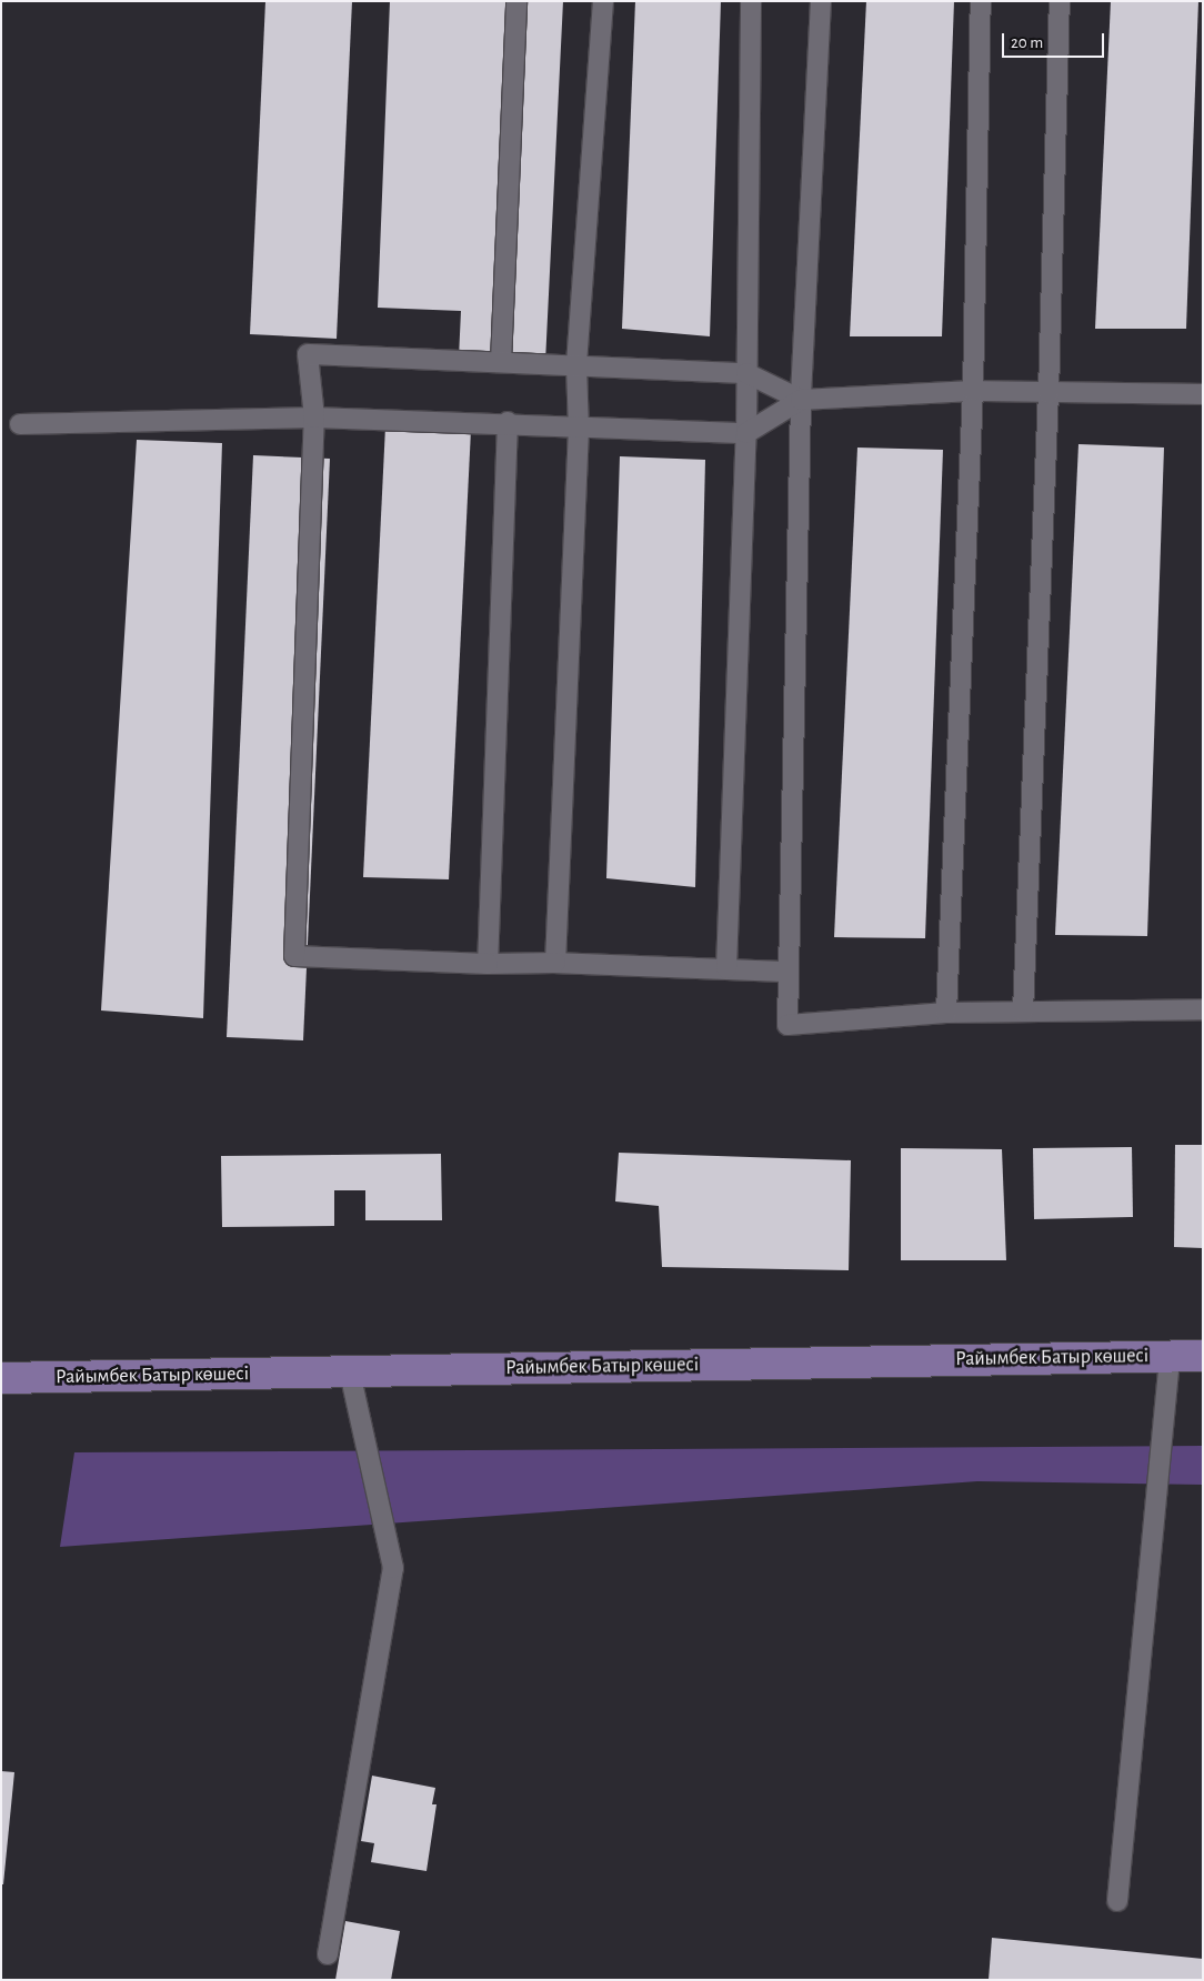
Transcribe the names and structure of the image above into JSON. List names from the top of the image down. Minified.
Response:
{"streets":{"main road":["Райымбек Батыр көшесі"]},"scale_bar":"20 m"}
